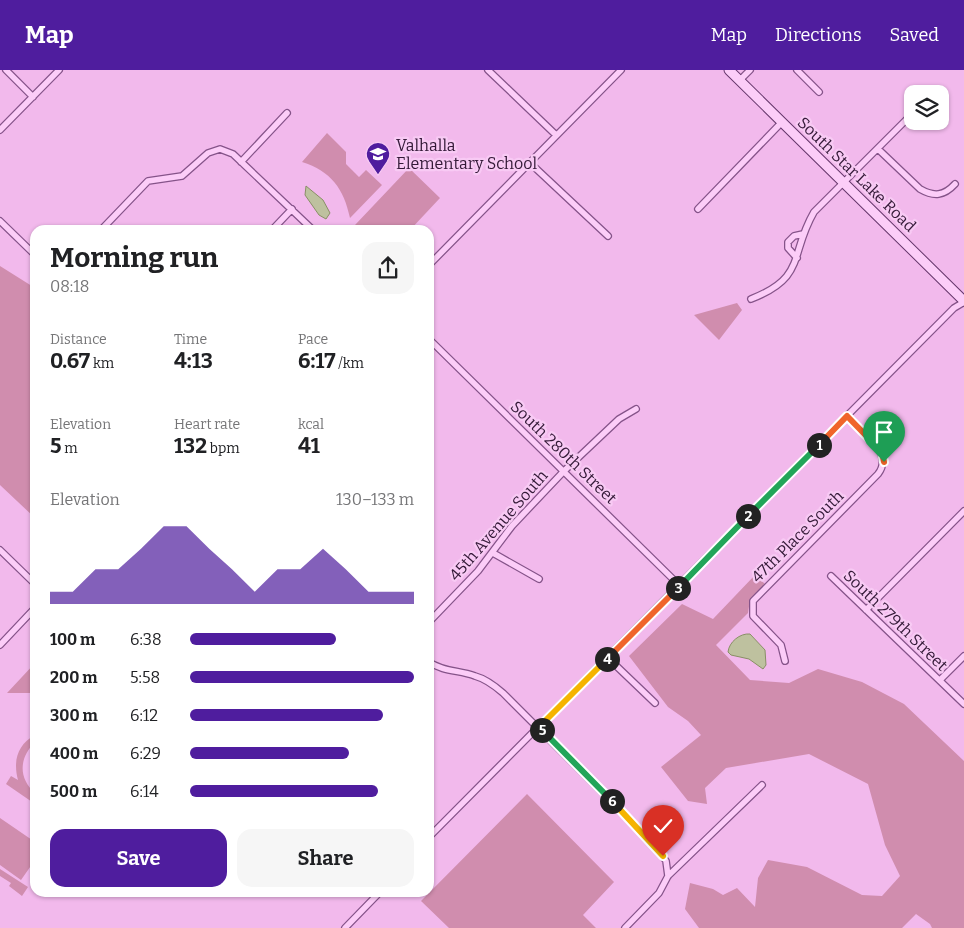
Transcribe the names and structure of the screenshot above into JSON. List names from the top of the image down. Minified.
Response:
{"streets":{"street":["South Star Lake Road","South 280th Street","45th Avenue South","47th Place South","South 279th Street"]},"crossings":[["South 280th Street","45th Avenue South"]],"places":{"school or university":["Valhalla Elementary School"]},"page":{"header":"Map","nav":["Map","Directions","Saved"],"heading":["Morning run","08:18"],"stats":[["Distance","0.67 km"],["Time","4:13"],["Pace","6:17 /km"],["Elevation","5 m"],["Heart rate","132 bpm"],["kcal","41"]],"pins":["1","2","3","4","5","6"],"chart":["Elevation","130–133 m"],"list":[{"name":"100 m","note":"6:38"},{"name":"200 m","note":"5:58"},{"name":"300 m","note":"6:12"},{"name":"400 m","note":"6:29"},{"name":"500 m","note":"6:14"}],"buttons":["Save","Share"]}}
